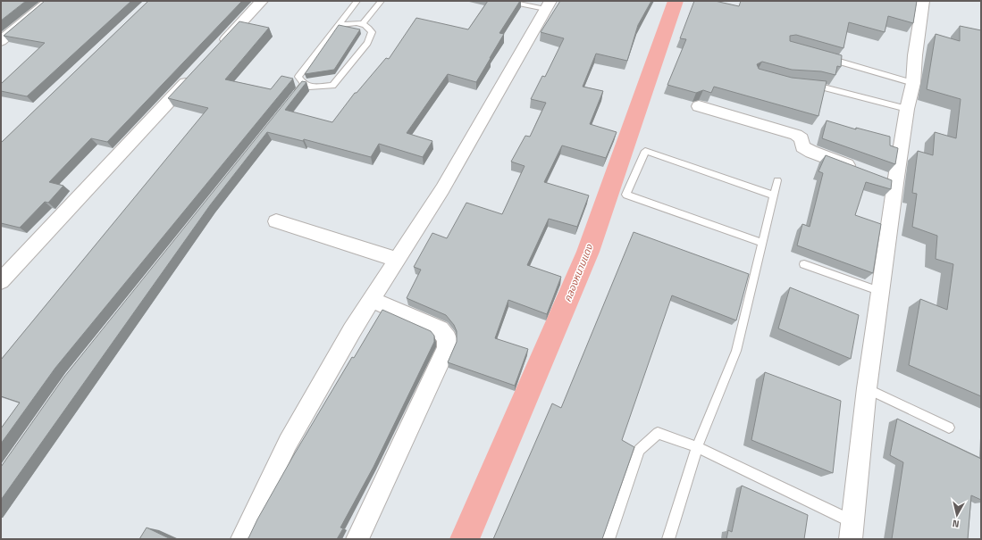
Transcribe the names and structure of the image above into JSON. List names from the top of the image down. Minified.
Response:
{"water":["คลองหนามแดง"],"north":"bottom"}
